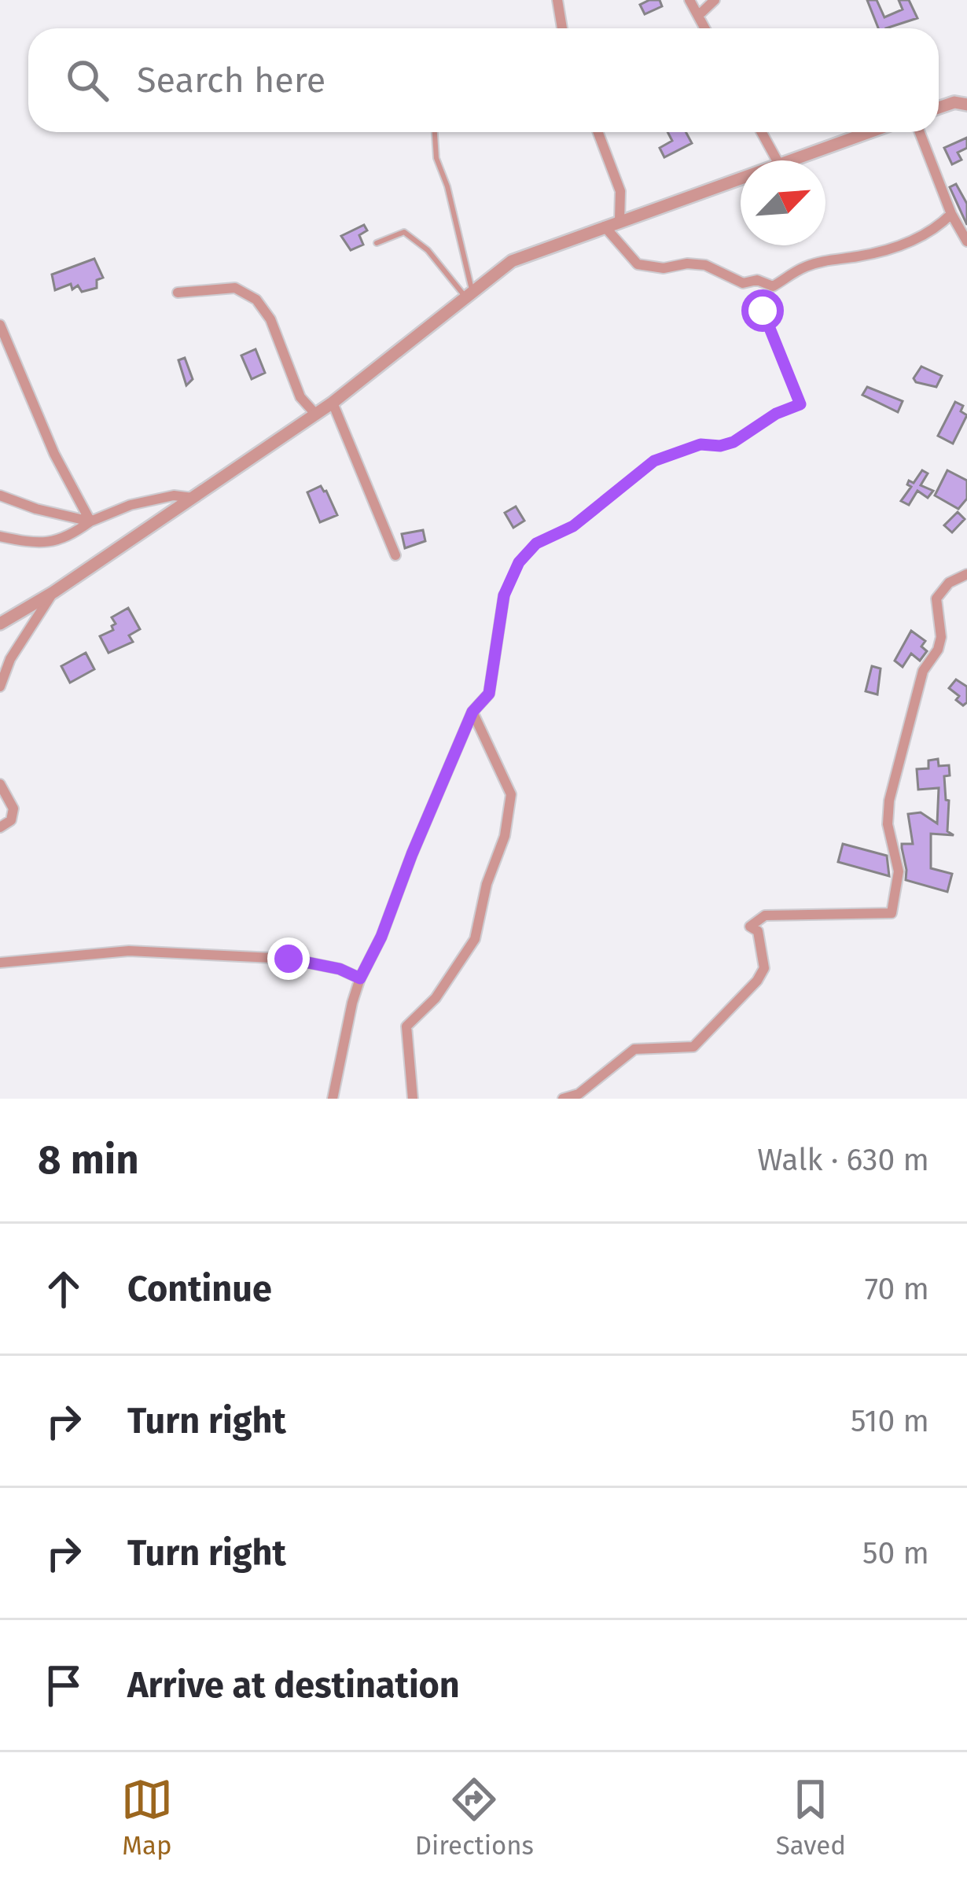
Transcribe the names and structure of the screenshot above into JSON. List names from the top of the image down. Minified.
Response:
{"north":"top right","page":{"search":"Search here","heading":["8 min","Walk · 630 m"],"list":[["Continue","70 m"],["Turn right","510 m"],["Turn right","50 m"],"Arrive at destination"],"nav":["Map","Directions","Saved"]}}
